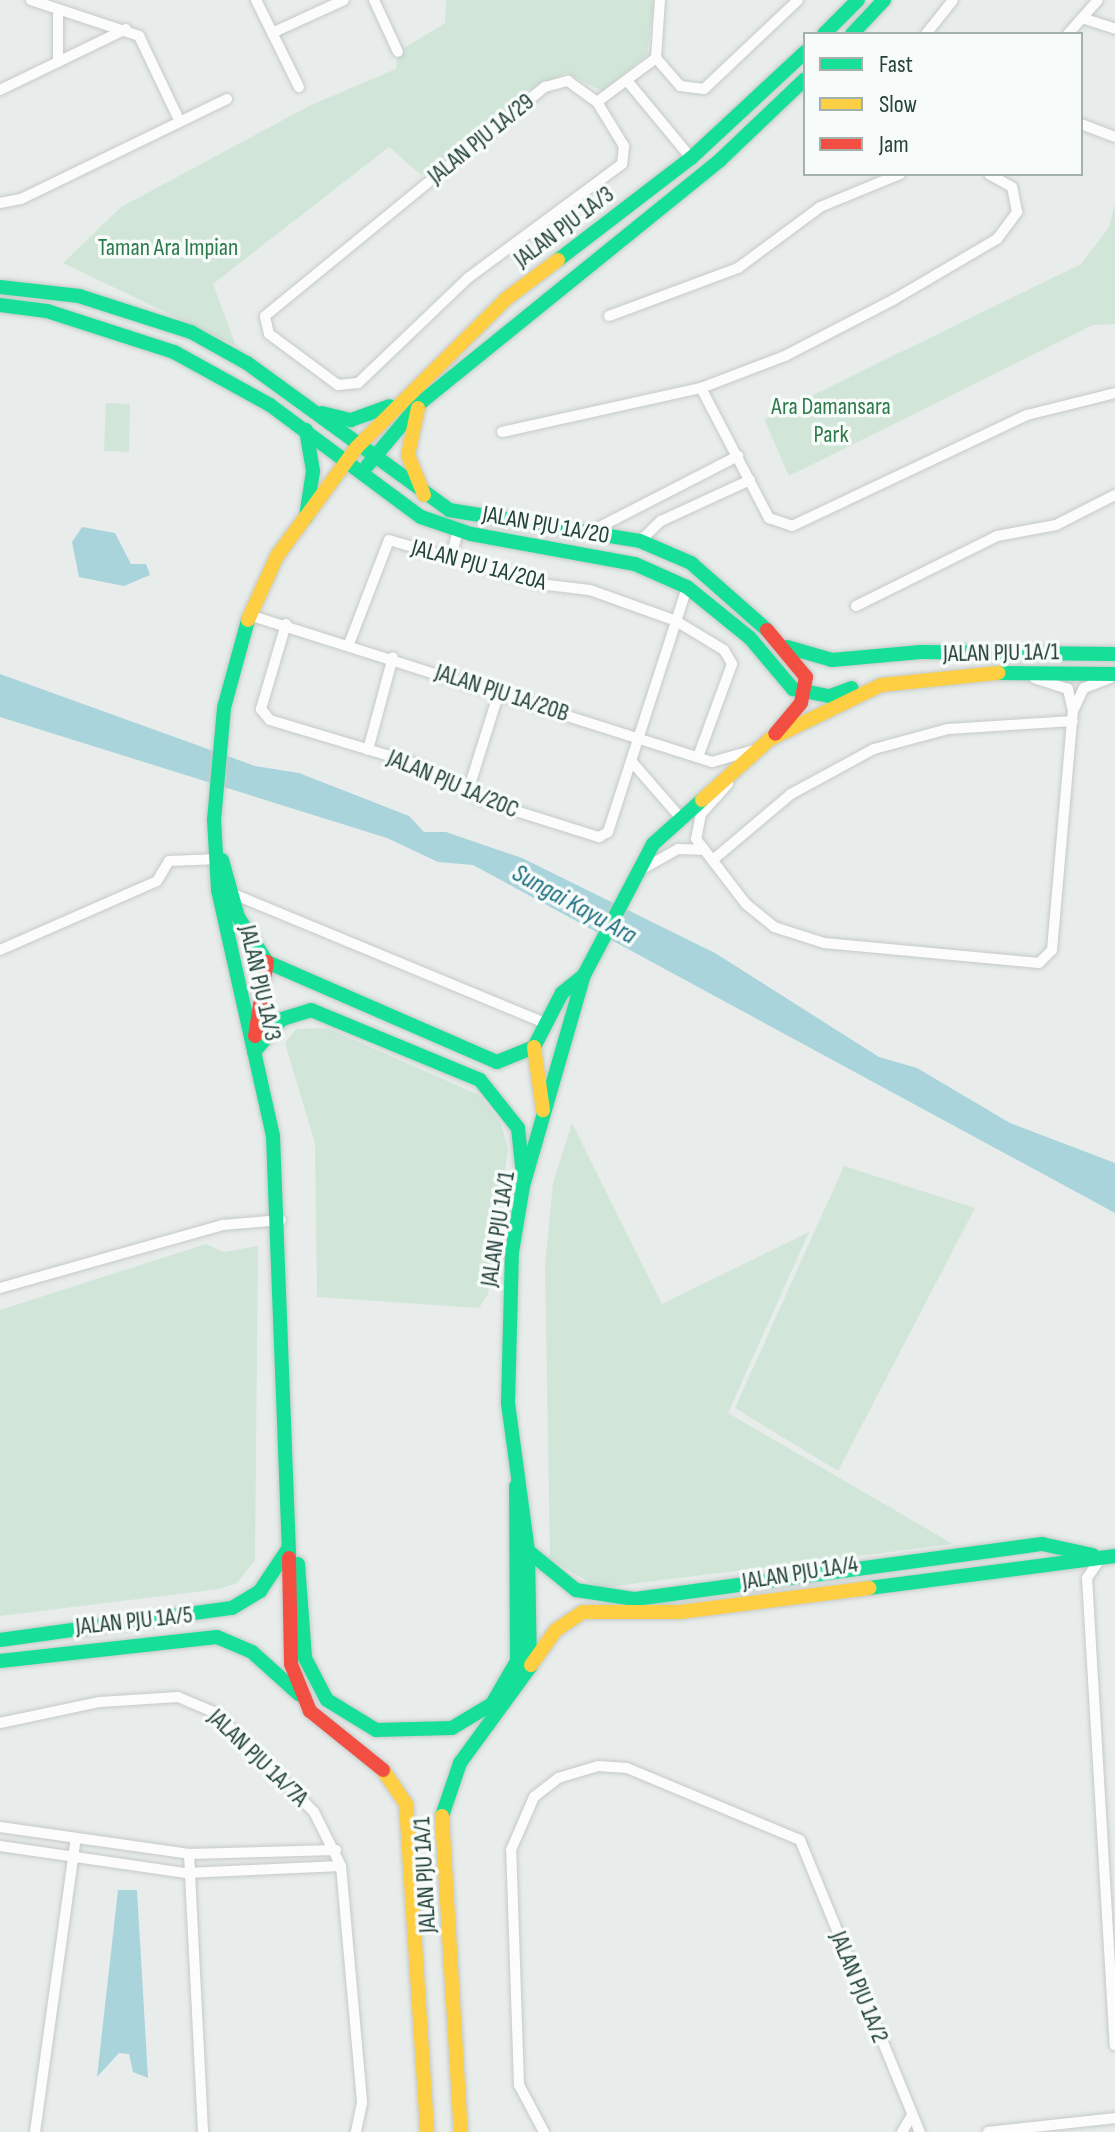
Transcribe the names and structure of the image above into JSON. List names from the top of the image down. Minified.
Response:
{"streets":{"street":["JALAN PJU 1A/29","JALAN PJU 1A/3","JALAN PJU 1A/20","JALAN PJU 1A/20A","JALAN PJU 1A/1","JALAN PJU 1A/20B","JALAN PJU 1A/20C","JALAN PJU 1A/4","JALAN PJU 1A/5","JALAN PJU 1A/7A","JALAN PJU 1A/2"]},"crossings":[["JALAN PJU 1A/3","JALAN PJU 1A/20"],["JALAN PJU 1A/3","JALAN PJU 1A/1"],["JALAN PJU 1A/3","JALAN PJU 1A/20B"],["JALAN PJU 1A/3","JALAN PJU 1A/5"],["JALAN PJU 1A/20","JALAN PJU 1A/1"],["JALAN PJU 1A/20A","JALAN PJU 1A/20B"],["JALAN PJU 1A/1","JALAN PJU 1A/20B"],["JALAN PJU 1A/1","JALAN PJU 1A/4"],["JALAN PJU 1A/1","JALAN PJU 1A/5"],["JALAN PJU 1A/20B","JALAN PJU 1A/20C"]],"water":["Sungai Kayu Ara"],"parks":["Taman Ara Impian","Ara Damansara Park"],"legend":["Fast","Slow","Jam"]}
